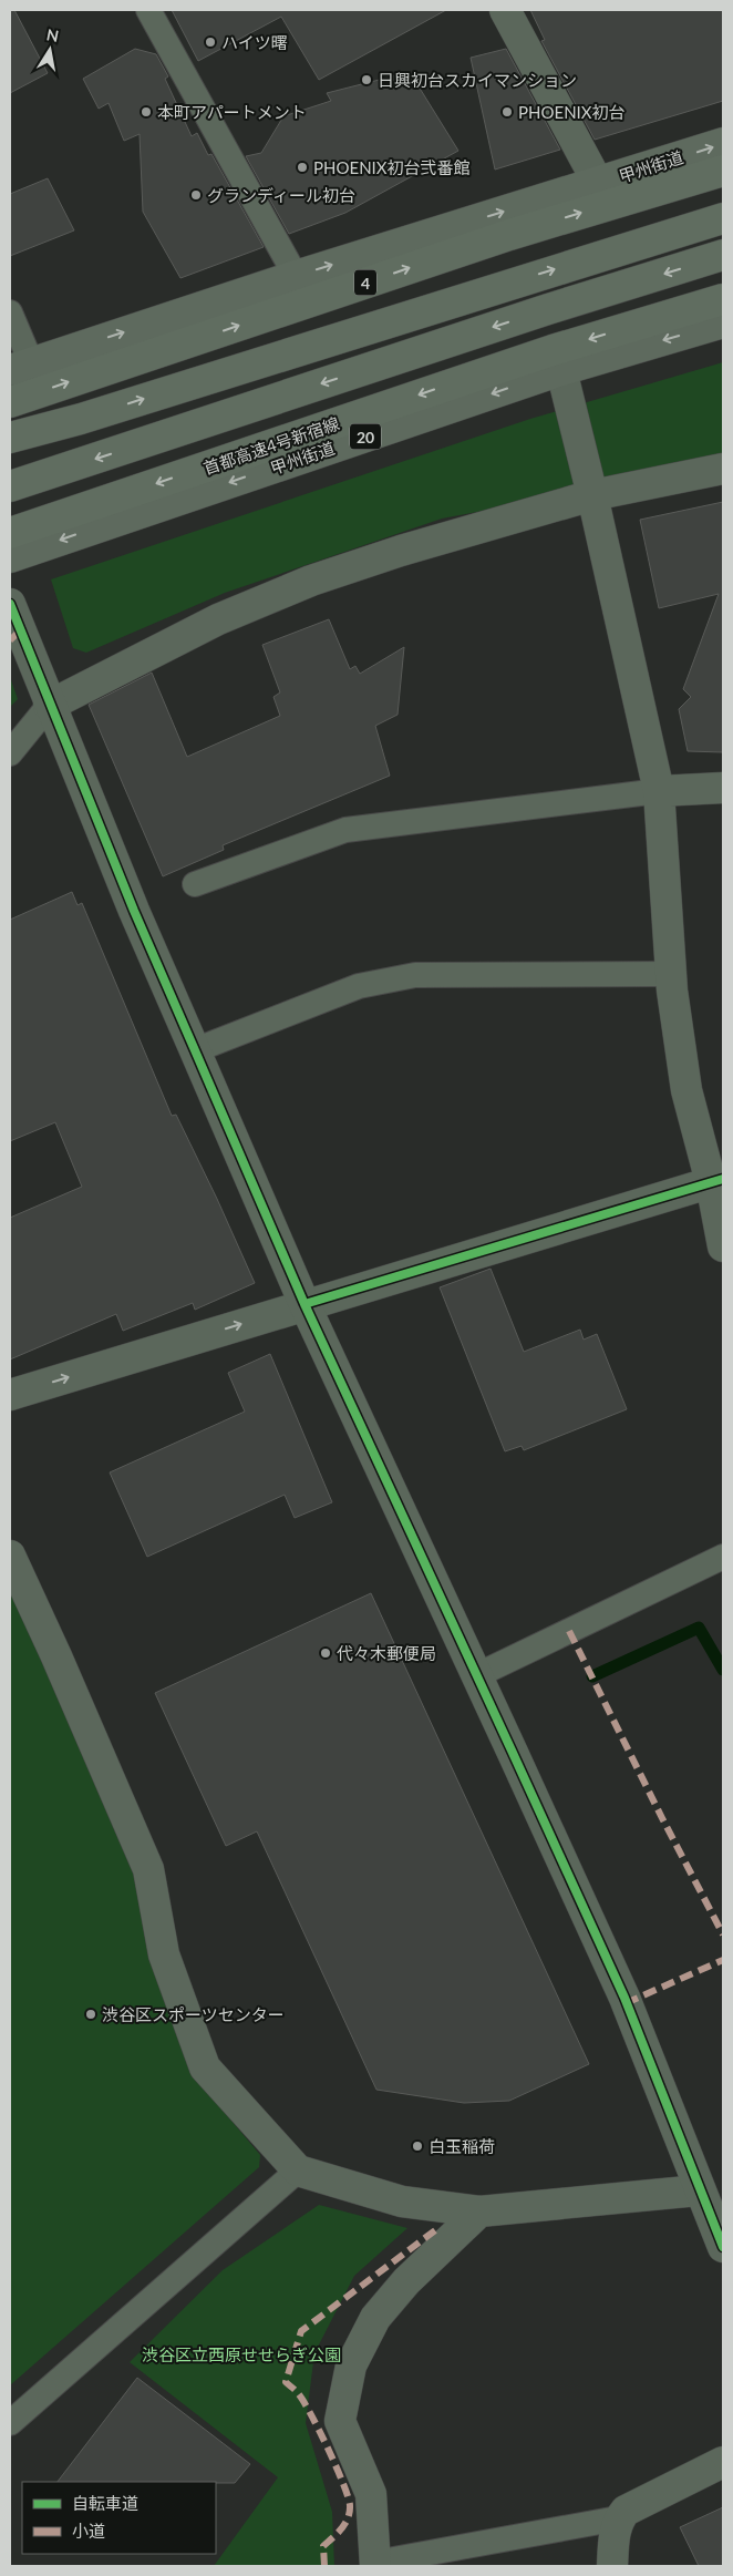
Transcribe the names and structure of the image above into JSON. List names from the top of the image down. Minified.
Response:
{"streets":{"highway":["甲州街道","4","20","首都高速4号新宿線"]},"parks":["渋谷区立西原せせらぎ公園"],"places":["ハイツ曙","日興初台スカイマンション","本町アパートメント","PHOENIX初台","PHOENIX初台弐番館","グランディール初台","代々木郵便局","渋谷区スポーツセンター","白玉稲荷"],"legend":["自転車道","小道"],"north":"top"}
